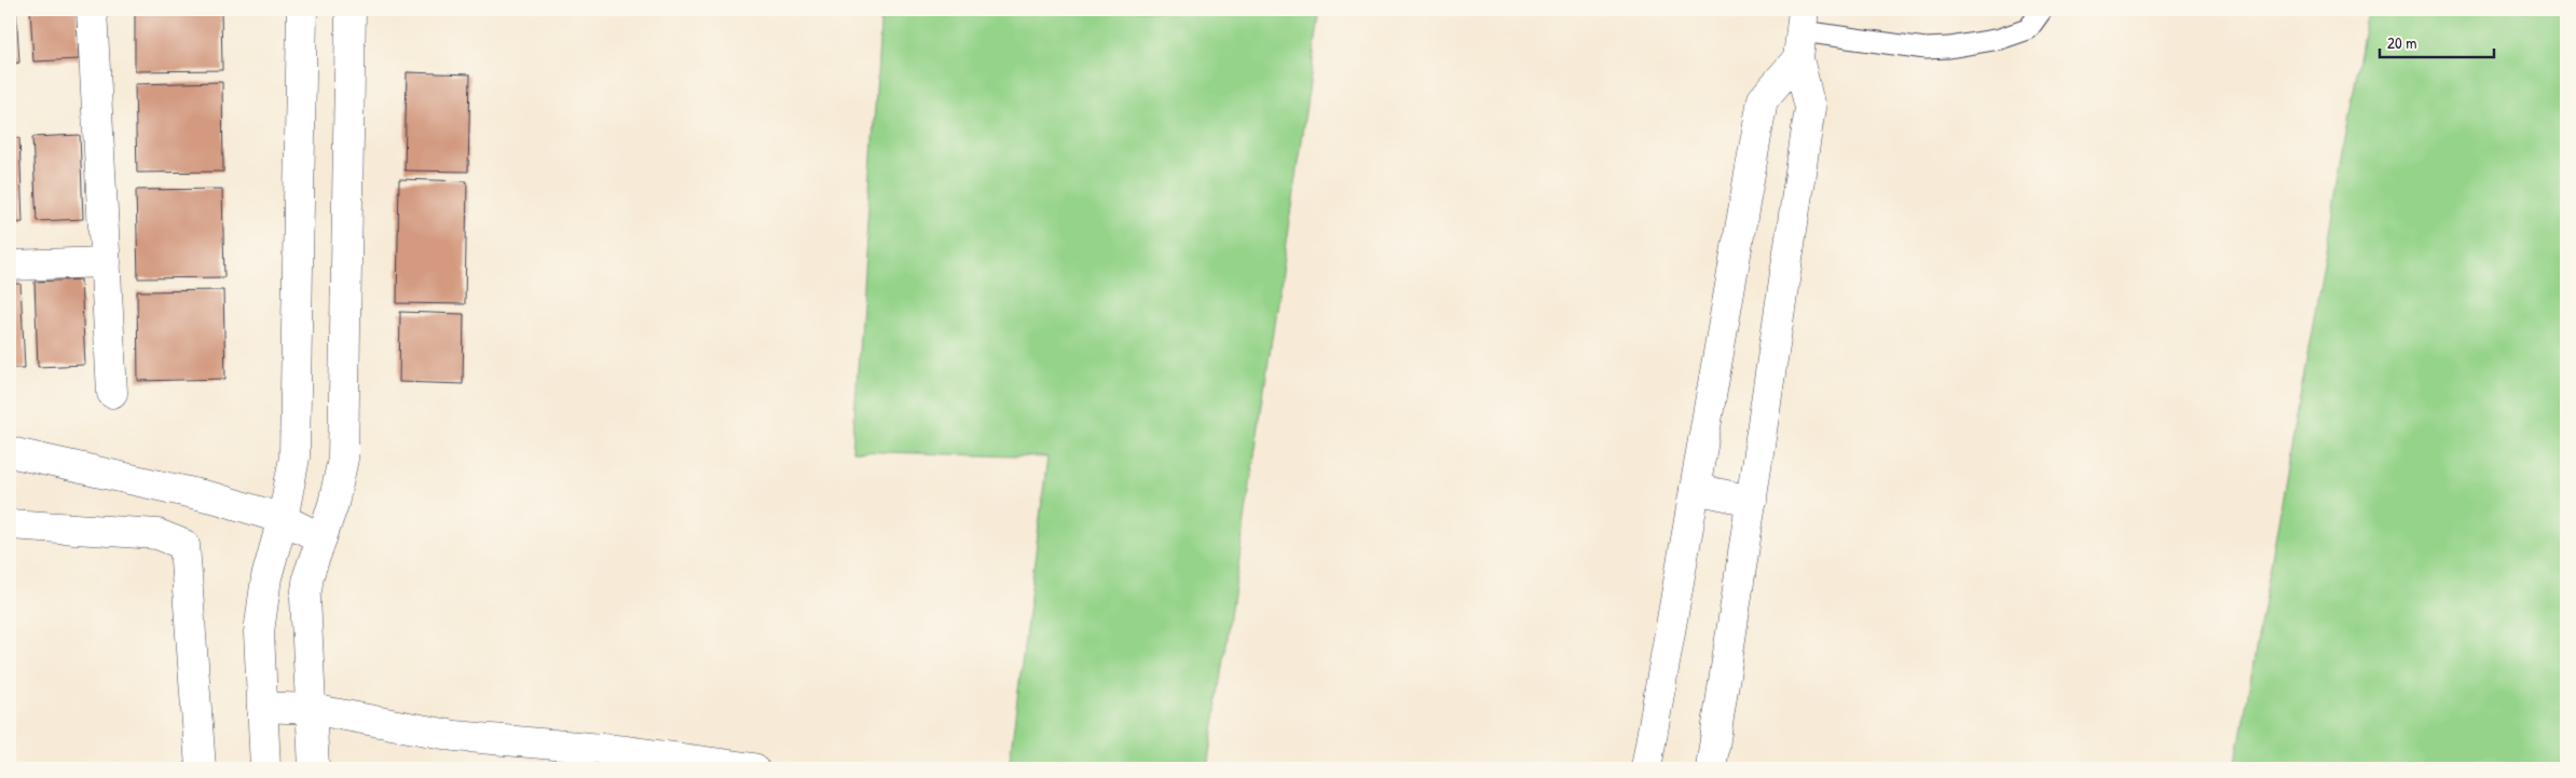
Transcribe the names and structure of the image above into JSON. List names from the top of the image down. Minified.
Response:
{"scale_bar":"20 m"}
